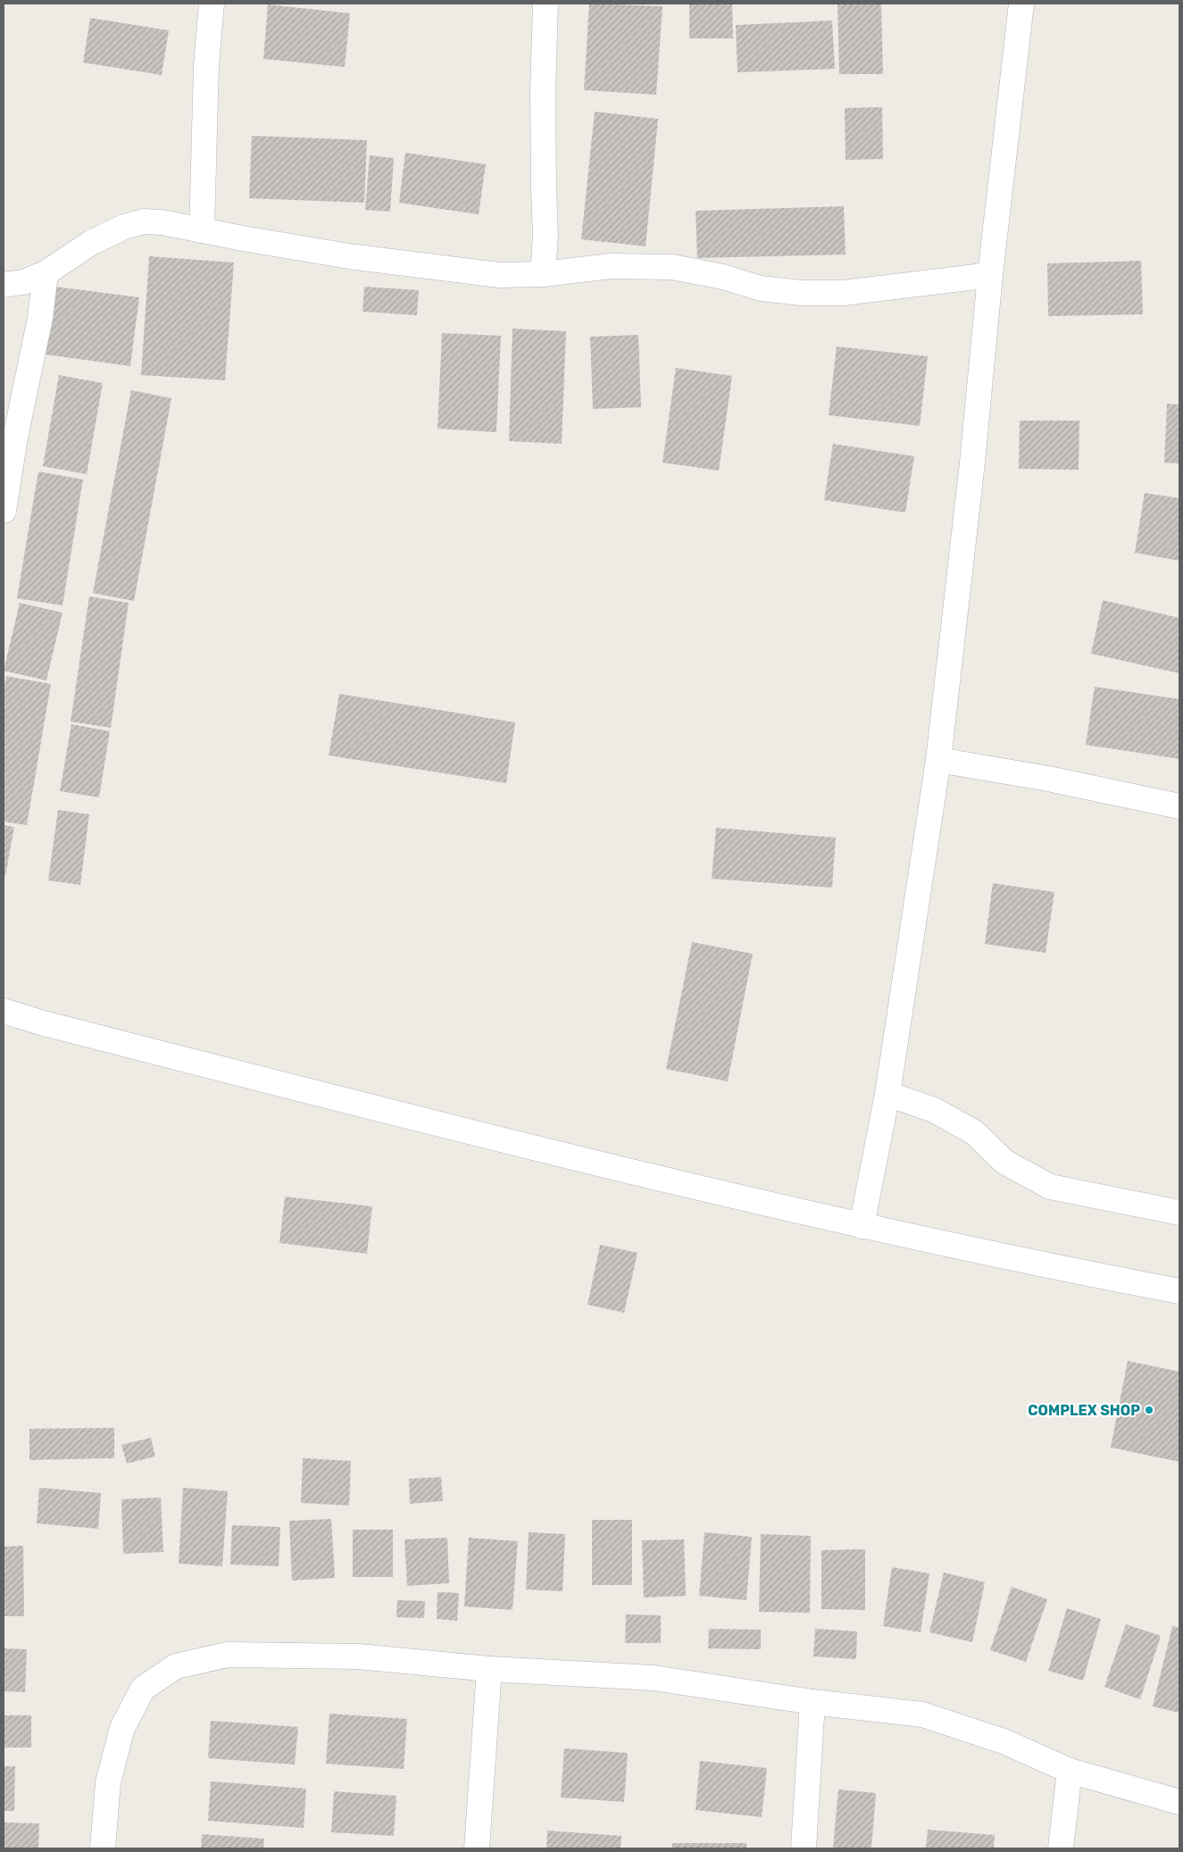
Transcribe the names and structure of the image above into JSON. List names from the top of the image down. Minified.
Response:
{"places":["COMPLEX SHOP"]}
